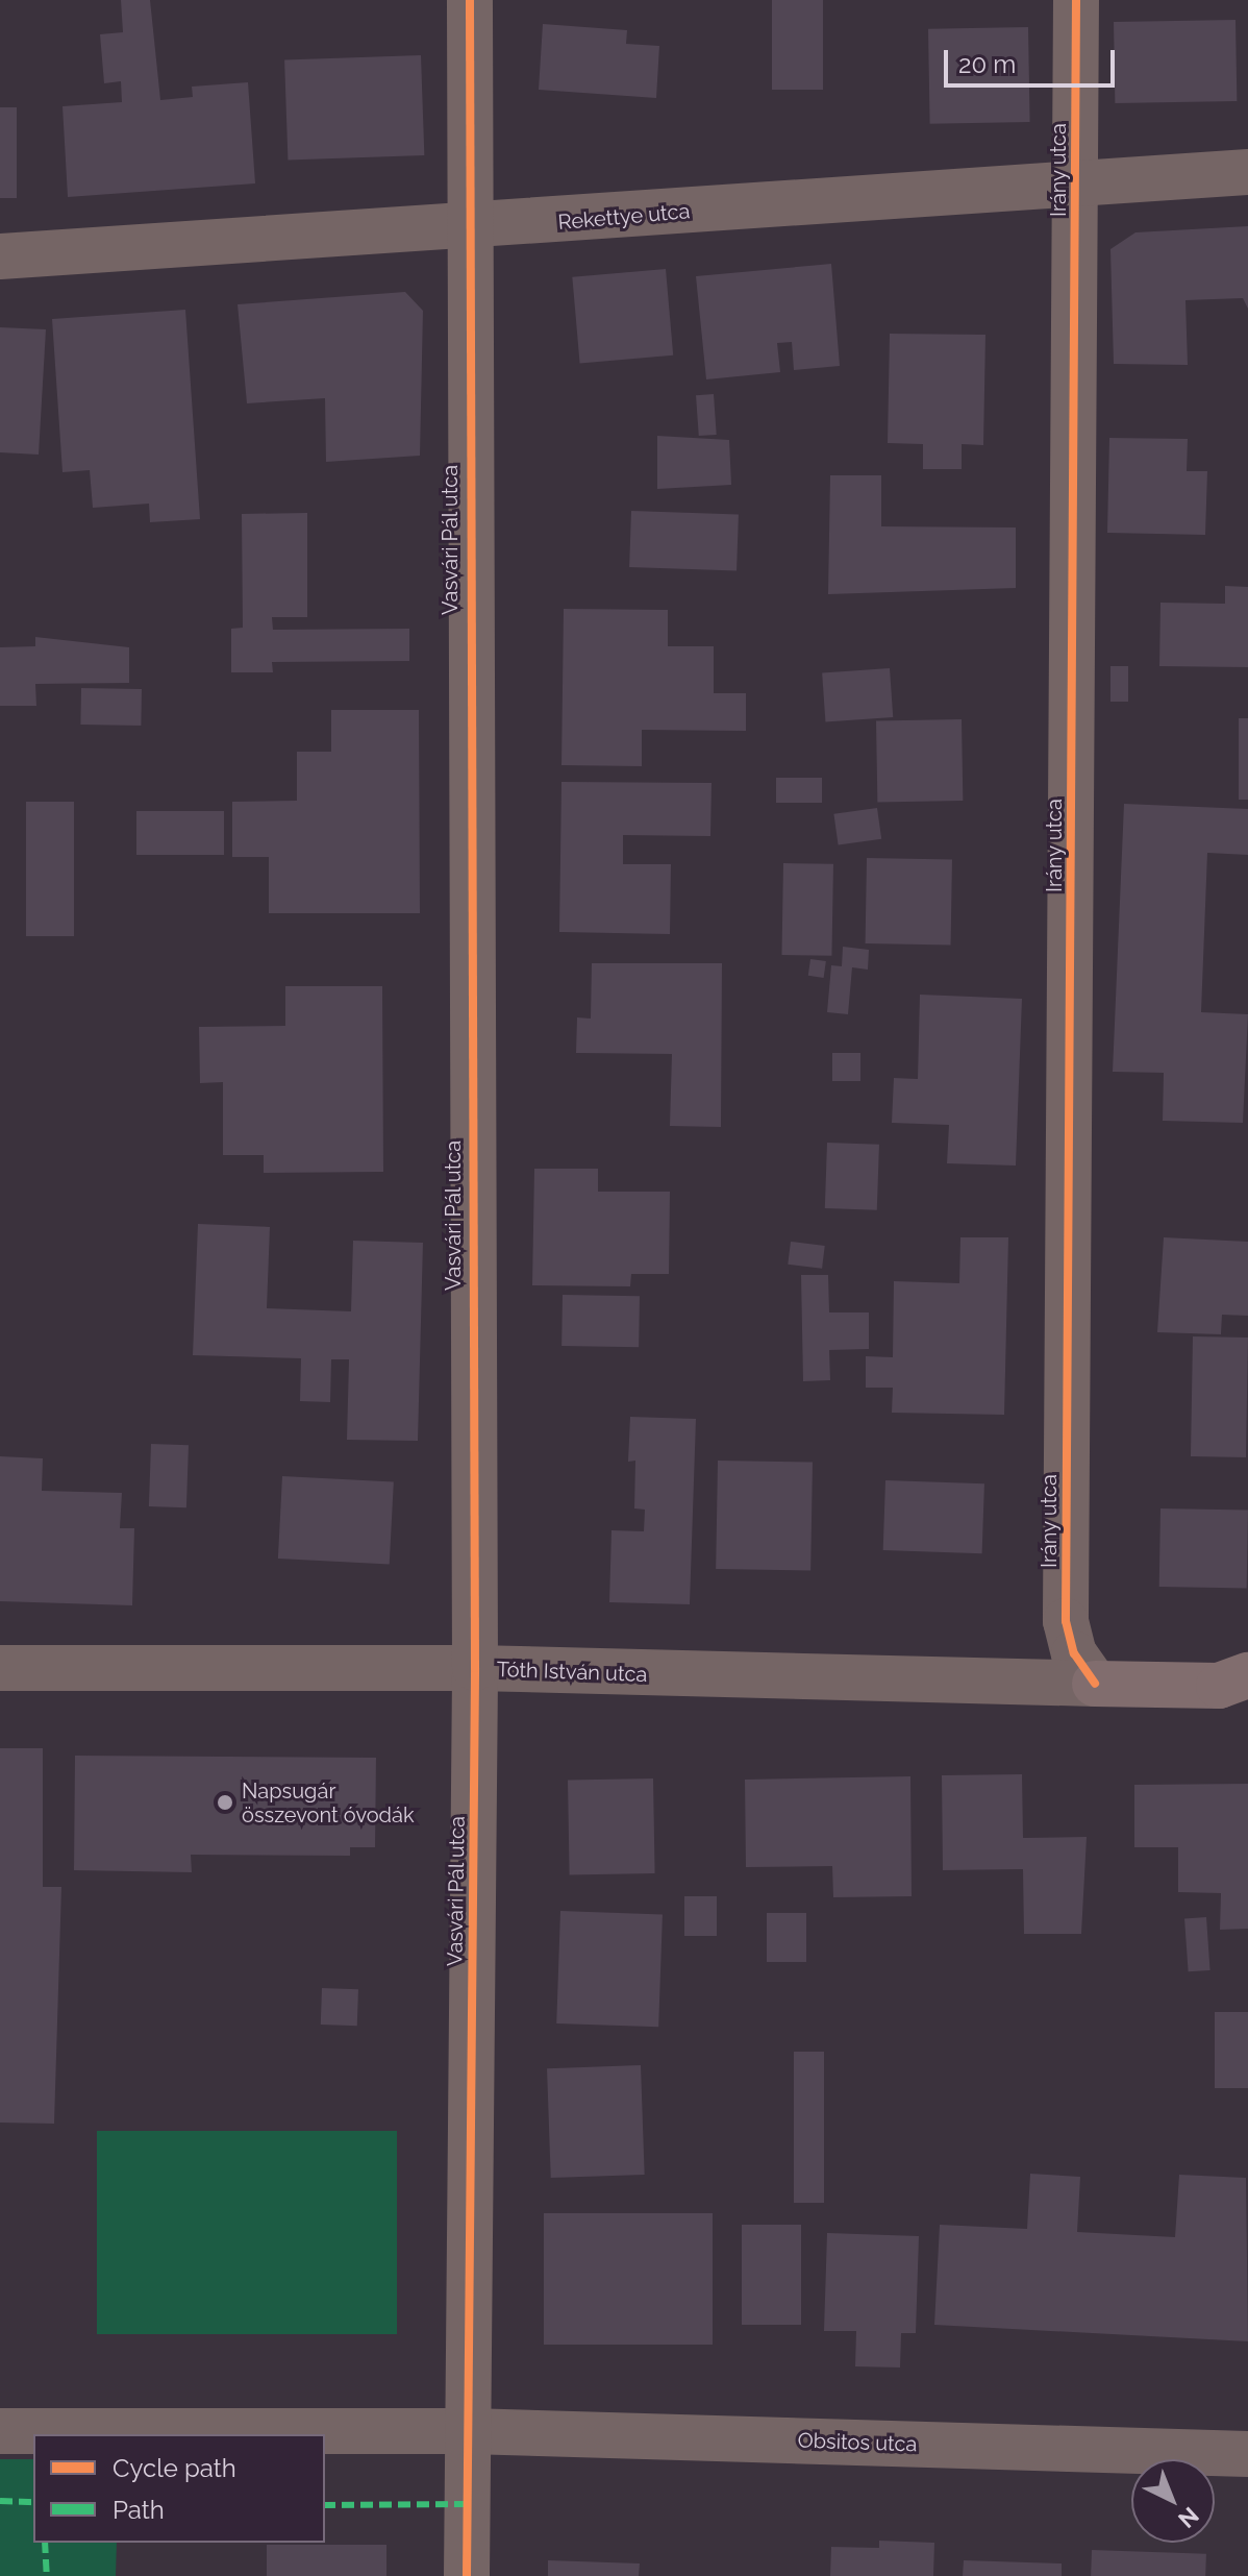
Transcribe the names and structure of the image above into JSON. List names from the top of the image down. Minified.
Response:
{"streets":{"street":["Irány utca","Rekettye utca","Vasvári Pál utca","Tóth István utca","Obsitos utca"]},"crossings":[["Irány utca","Rekettye utca"],["Irány utca","Tóth István utca"],["Rekettye utca","Vasvári Pál utca"],["Vasvári Pál utca","Tóth István utca"],["Vasvári Pál utca","Obsitos utca"]],"places":["Napsugár összevont óvodák"],"legend":["Cycle path","Path"],"scale_bar":"20 m","north":"bottom right"}
